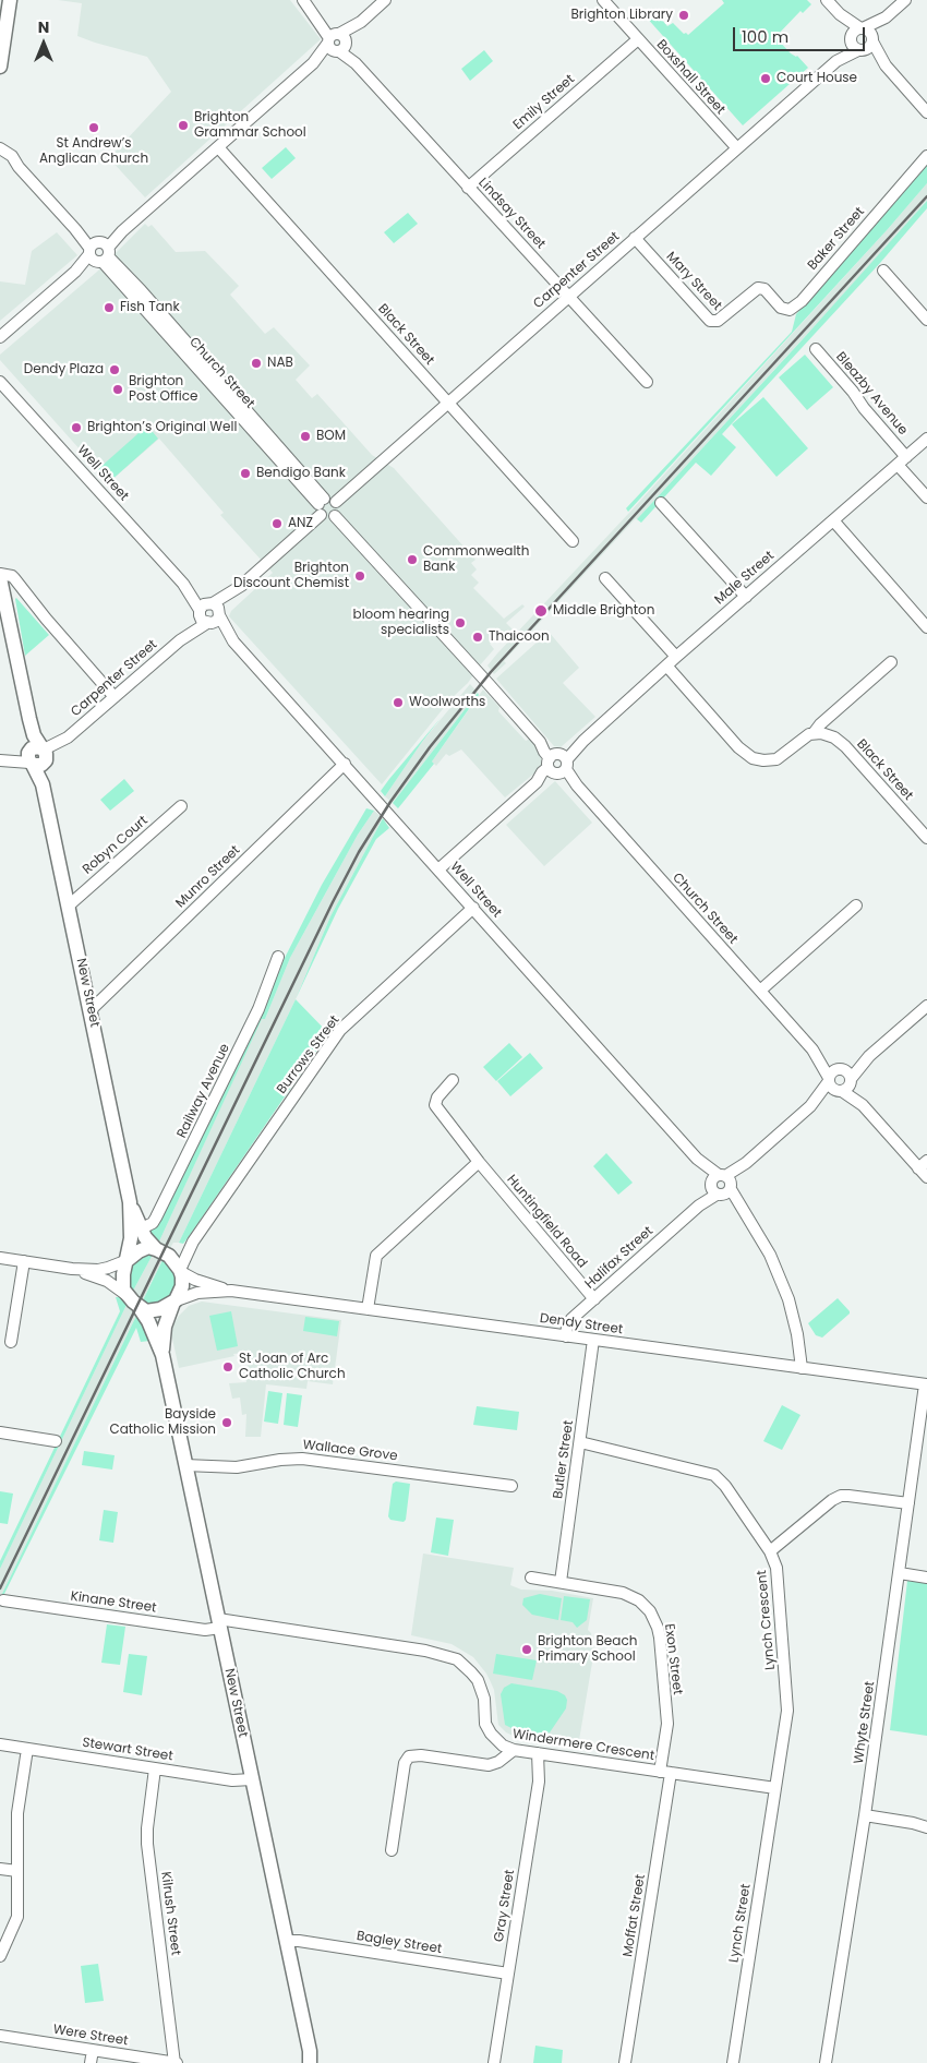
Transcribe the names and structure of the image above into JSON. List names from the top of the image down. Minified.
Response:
{"streets":{"main road":["New Street"],"street":["Boxshall Street","Emily Street","Lindsay Street","Baker Street","Carpenter Street","Mary Street","Black Street","Church Street","Bleazby Avenue","Well Street","Male Street","Robyn Court","Munro Street","Burrows Street","Railway Avenue","Huntingfield Road","Halifax Street","Dendy Street","Wallace Grove","Butler Street","Kinane Street","Lynch Crescent","Exon Street","Whyte Street","Windermere Crescent","Stewart Street","Gray Street","Kilrush Street","Moffat Street","Lynch Street","Bagley Street","Were Street"]},"crossings":[["Boxshall Street","Emily Street"],["Boxshall Street","Carpenter Street"],["Emily Street","Lindsay Street"],["Lindsay Street","Carpenter Street"],["Baker Street","Mary Street"],["Carpenter Street","Mary Street"],["Carpenter Street","Black Street"],["Carpenter Street","Well Street"],["Carpenter Street","New Street"],["Church Street","Male Street"],["Church Street","Halifax Street"],["Bleazby Avenue","Male Street"],["Well Street","Male Street"],["Well Street","Munro Street"],["Well Street","Burrows Street"],["Well Street","Halifax Street"],["Well Street","Dendy Street"],["Robyn Court","New Street"],["Munro Street","New Street"],["New Street","Burrows Street"],["New Street","Railway Avenue"],["New Street","Dendy Street"],["New Street","Wallace Grove"],["New Street","Kinane Street"],["New Street","Windermere Crescent"],["New Street","Stewart Street"],["New Street","Bagley Street"],["Burrows Street","Dendy Street"],["Huntingfield Road","Halifax Street"],["Halifax Street","Dendy Street"],["Dendy Street","Butler Street"],["Dendy Street","Whyte Street"],["Butler Street","Lynch Crescent"],["Butler Street","Exon Street"],["Kinane Street","Windermere Crescent"],["Lynch Crescent","Windermere Crescent"],["Lynch Crescent","Lynch Street"],["Exon Street","Windermere Crescent"],["Exon Street","Moffat Street"],["Windermere Crescent","Gray Street"],["Windermere Crescent","Moffat Street"],["Windermere Crescent","Lynch Street"],["Stewart Street","Kilrush Street"],["Gray Street","Bagley Street"],["Kilrush Street","Were Street"]],"places":["Brighton Library","Court House","Brighton Grammar School","St Andrew’s Anglican Church","Fish Tank","NAB","Dendy Plaza","Brighton Post Office","Brighton’s Original Well","BOM","Bendigo Bank","ANZ","Commonwealth Bank","Brighton Discount Chemist","Middle Brighton","bloom hearing specialists","Thaicoon","Woolworths","St Joan of Arc Catholic Church","Bayside Catholic Mission","Brighton Beach Primary School"],"scale_bar":"100 m","north":"top"}
